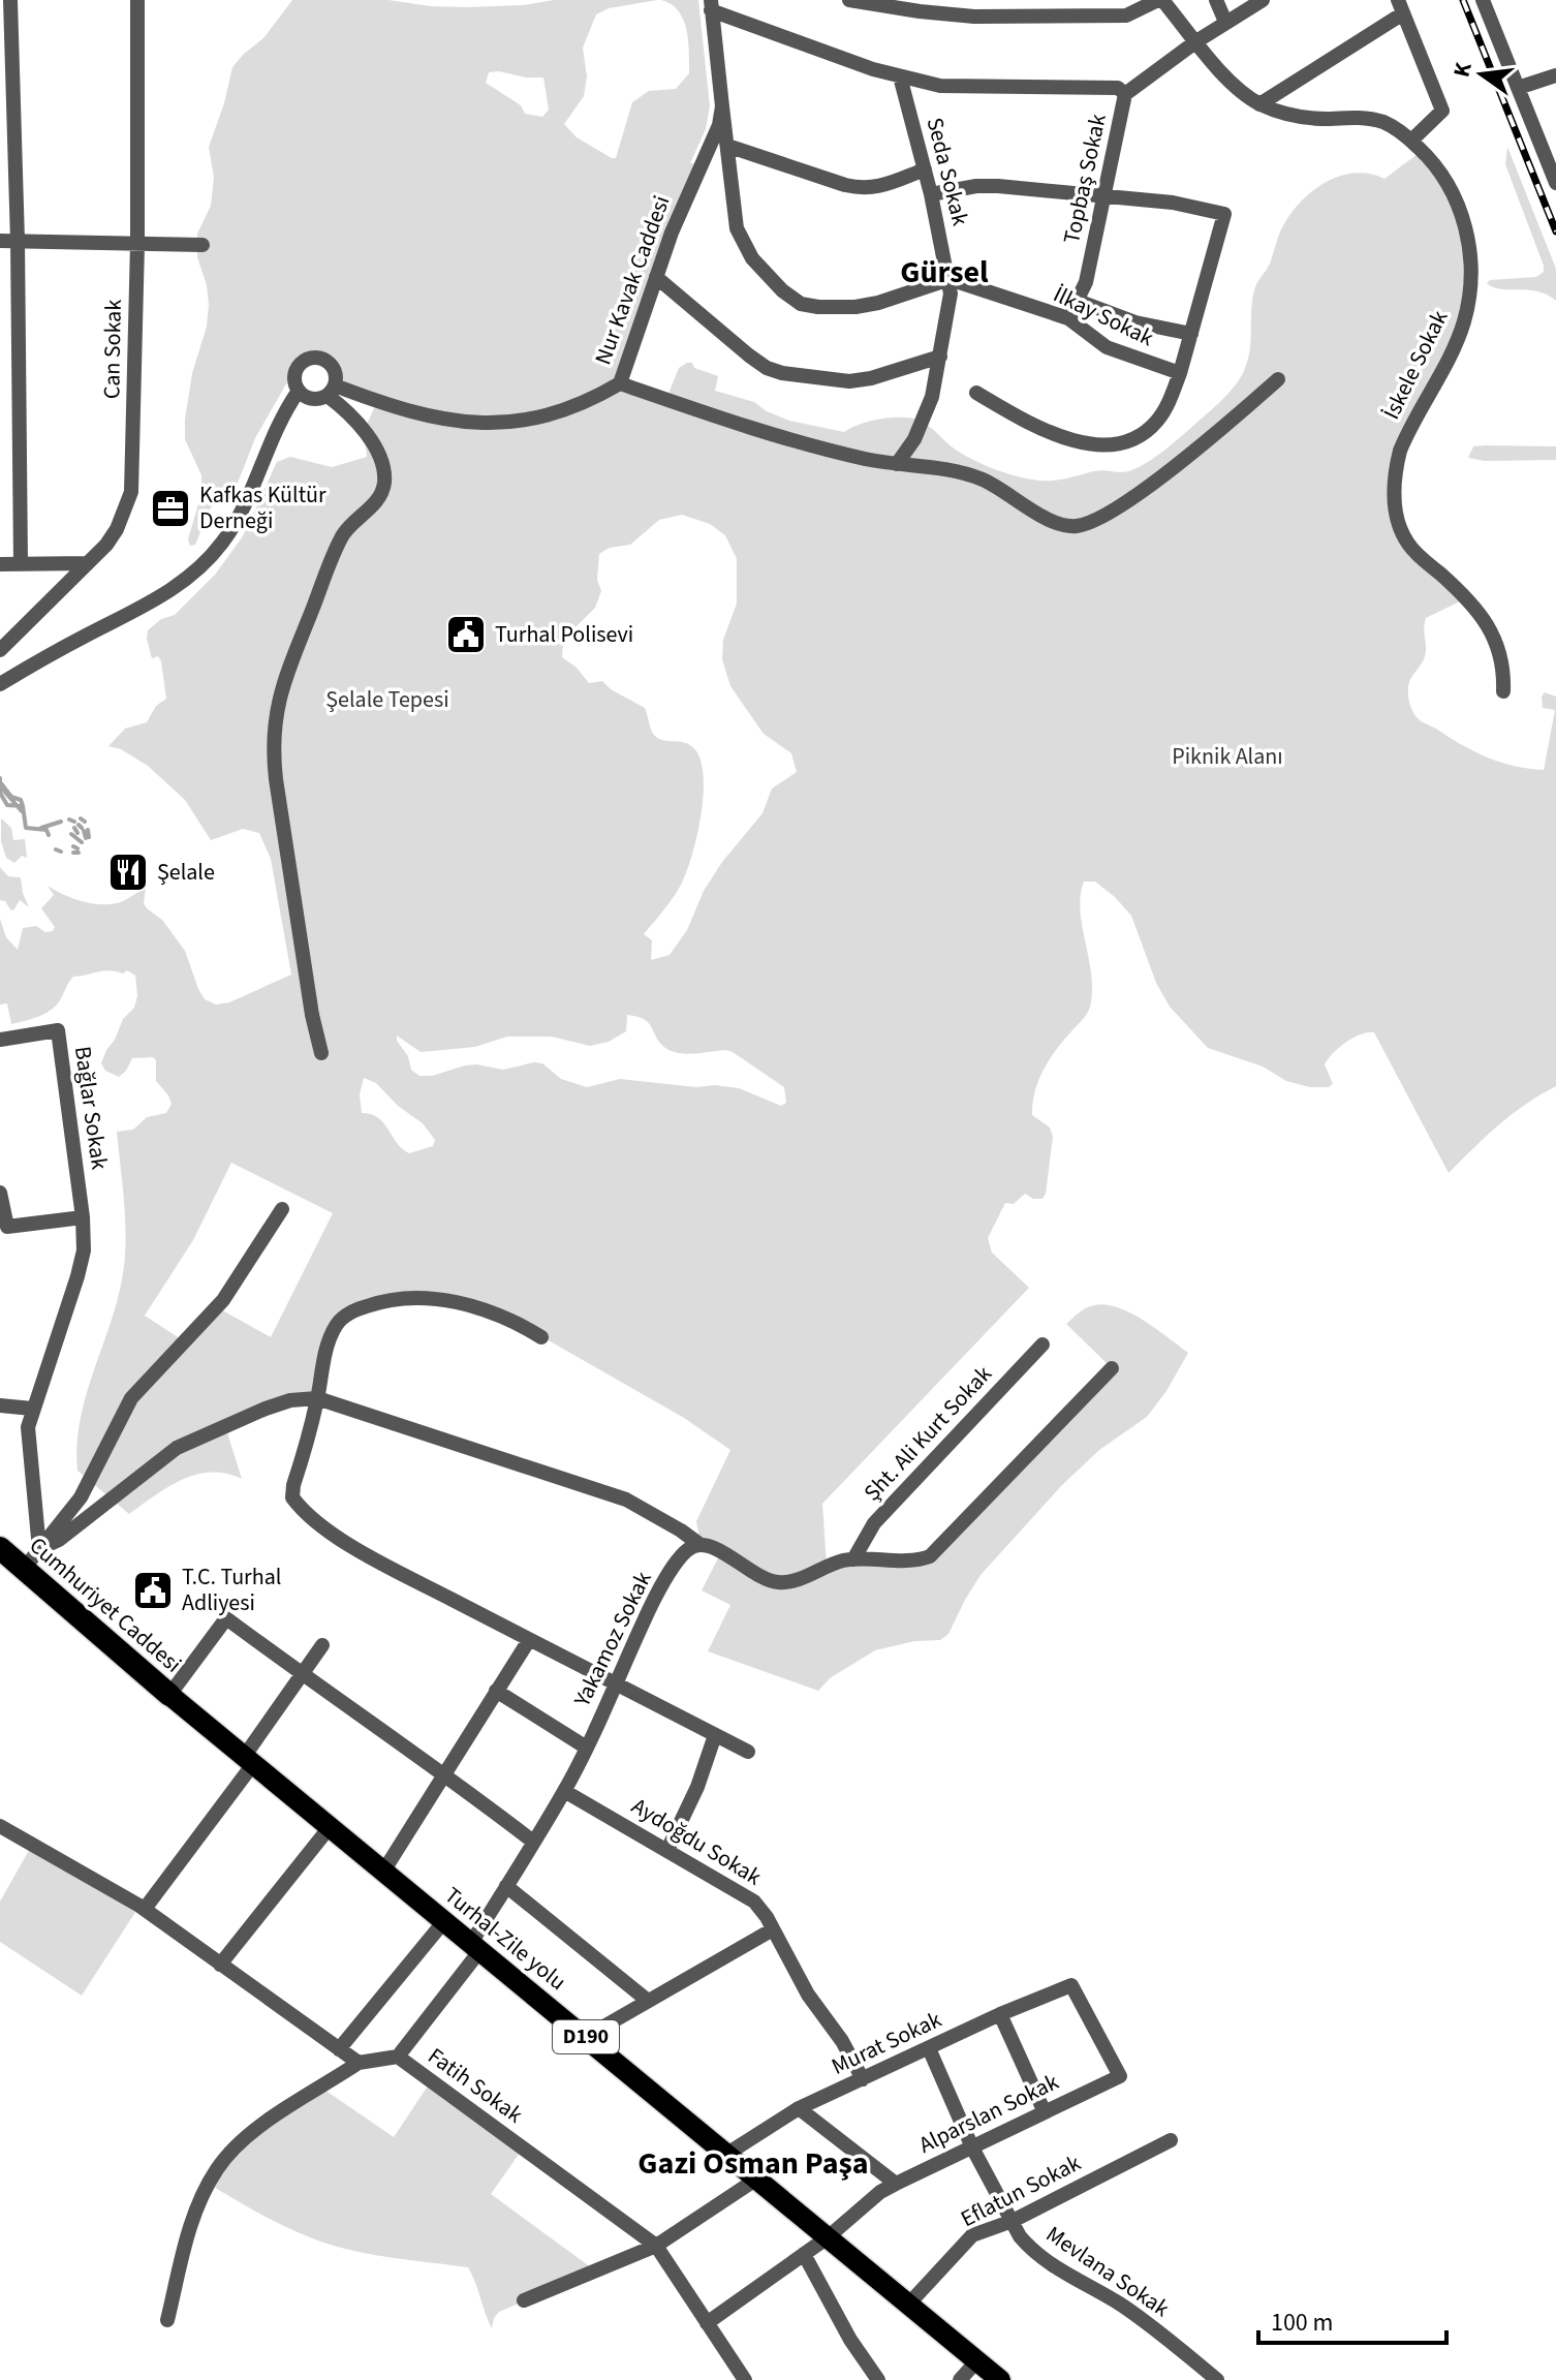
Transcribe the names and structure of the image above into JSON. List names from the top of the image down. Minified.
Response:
{"streets":{"highway":["Cumhuriyet Caddesi","D190"],"main road":["Turhal-Zile yolu"],"street":["Seda Sokak","Topbaş Sokak","Nur Kavak Caddesi","İlkay Sokak","Can Sokak","İskele Sokak","Bağlar Sokak","Şht. Ali Kurt Sokak","Yakamoz Sokak","Aydoğdu Sokak","Murat Sokak","Fatih Sokak","Alparslan Sokak","Eflatun Sokak","Mevlana Sokak"]},"crossings":[["Seda Sokak","İlkay Sokak"],["Topbaş Sokak","İlkay Sokak"],["Cumhuriyet Caddesi","Turhal-Zile yolu"],["Yakamoz Sokak","Aydoğdu Sokak"],["Yakamoz Sokak","Turhal-Zile yolu"],["Yakamoz Sokak","Fatih Sokak"],["Aydoğdu Sokak","Murat Sokak"],["Turhal-Zile yolu","Murat Sokak"],["Turhal-Zile yolu","Alparslan Sokak"],["Turhal-Zile yolu","Eflatun Sokak"],["Murat Sokak","Alparslan Sokak"],["Murat Sokak","Mevlana Sokak"],["Fatih Sokak","Alparslan Sokak"],["Alparslan Sokak","Mevlana Sokak"],["Eflatun Sokak","Mevlana Sokak"]],"districts":["Gürsel","Gazi Osman Paşa"],"parks":["Şelale Tepesi","Piknik Alanı"],"places":{"office":["Kafkas Kültür Derneği"],"public building":["Turhal Polisevi","T.C. Turhal Adliyesi"],"restaurant":["Şelale"]},"scale_bar":"100 m","north":"left"}
